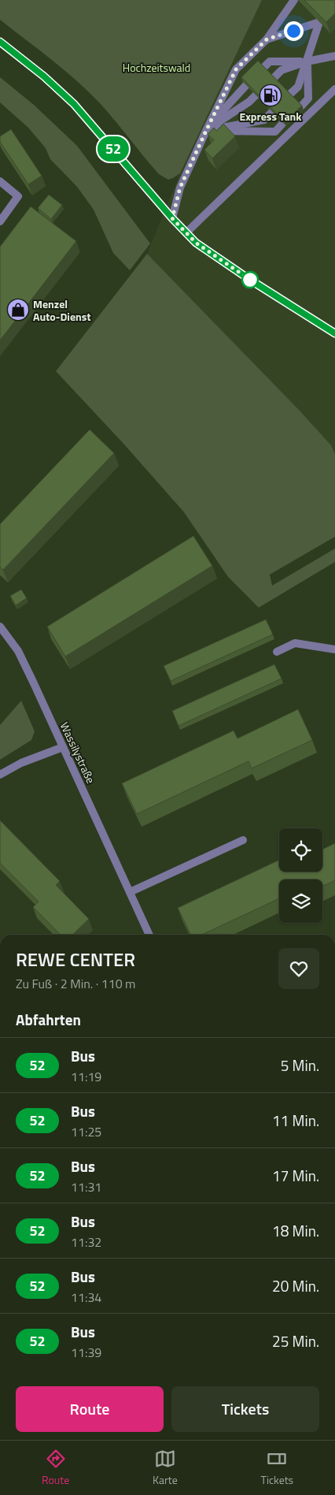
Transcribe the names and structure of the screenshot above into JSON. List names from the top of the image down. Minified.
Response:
{"streets":{"street":["Wassilystraße"]},"parks":["Hochzeitswald"],"places":{"fuel station":["Express Tank"],"shop":["Menzel Auto-Dienst"]},"lines":["bus line 52"],"page":{"on_map":"52","heading":[["REWE CENTER","Zu Fuß · 2 Min. · 110 m"],"Abfahrten"],"list":[{"mark":"52","name":"Bus","note":"11:19","value":"5 Min."},{"mark":"52","name":"Bus","note":"11:25","value":"11 Min."},{"mark":"52","name":"Bus","note":"11:31","value":"17 Min."},{"mark":"52","name":"Bus","note":"11:32","value":"18 Min."},{"mark":"52","name":"Bus","note":"11:34","value":"20 Min."},{"mark":"52","name":"Bus","note":"11:39","value":"25 Min."}],"buttons":["Route","Tickets"],"tabs":["Route","Karte","Tickets"]}}
